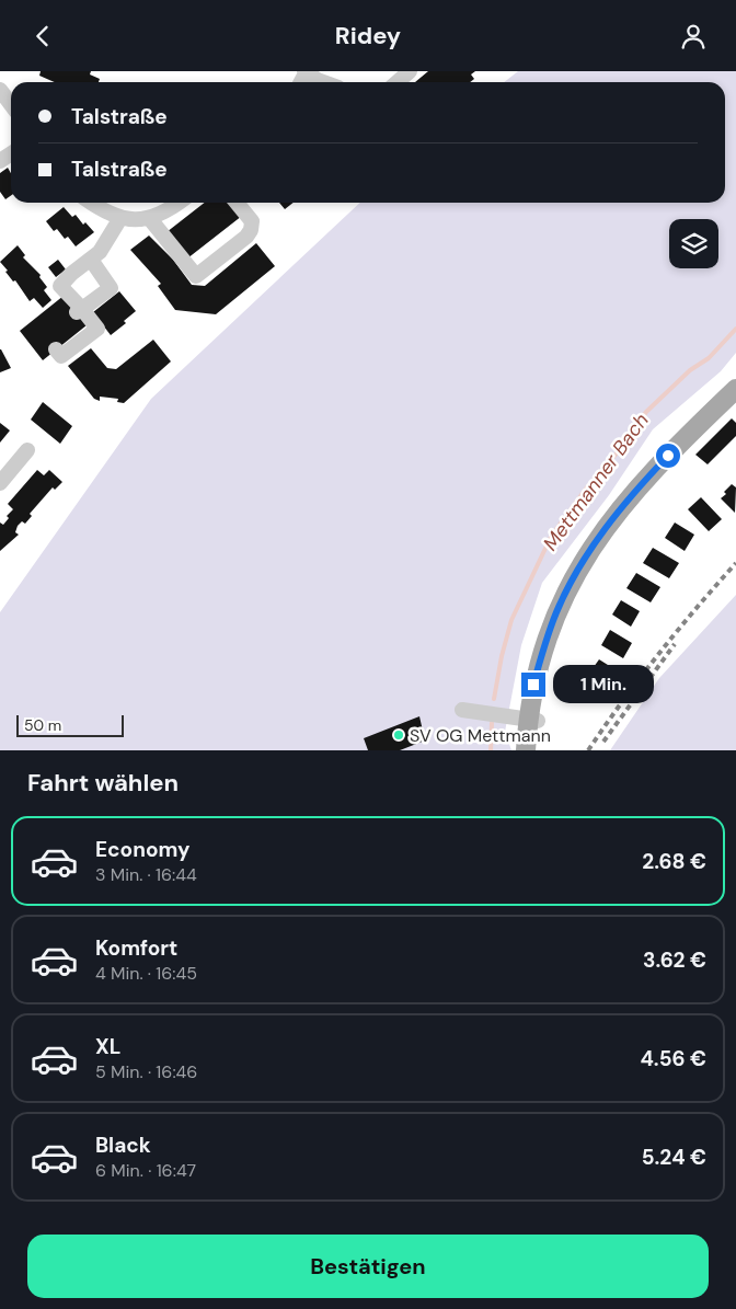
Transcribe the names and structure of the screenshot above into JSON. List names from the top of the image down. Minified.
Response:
{"water":["Mettmanner Bach"],"places":["SV OG Mettmann"],"scale_bar":"50 m","page":{"header":"Ridey","banner":["Talstraße","Talstraße"],"bubble":"1 Min.","scale":"50 m","heading":"Fahrt wählen","list":[{"name":"Economy","note":"3 Min. · 16:44","value":"2.68 €"},{"name":"Komfort","note":"4 Min. · 16:45","value":"3.62 €"},{"name":"XL","note":"5 Min. · 16:46","value":"4.56 €"},{"name":"Black","note":"6 Min. · 16:47","value":"5.24 €"}],"buttons":"Bestätigen"}}
